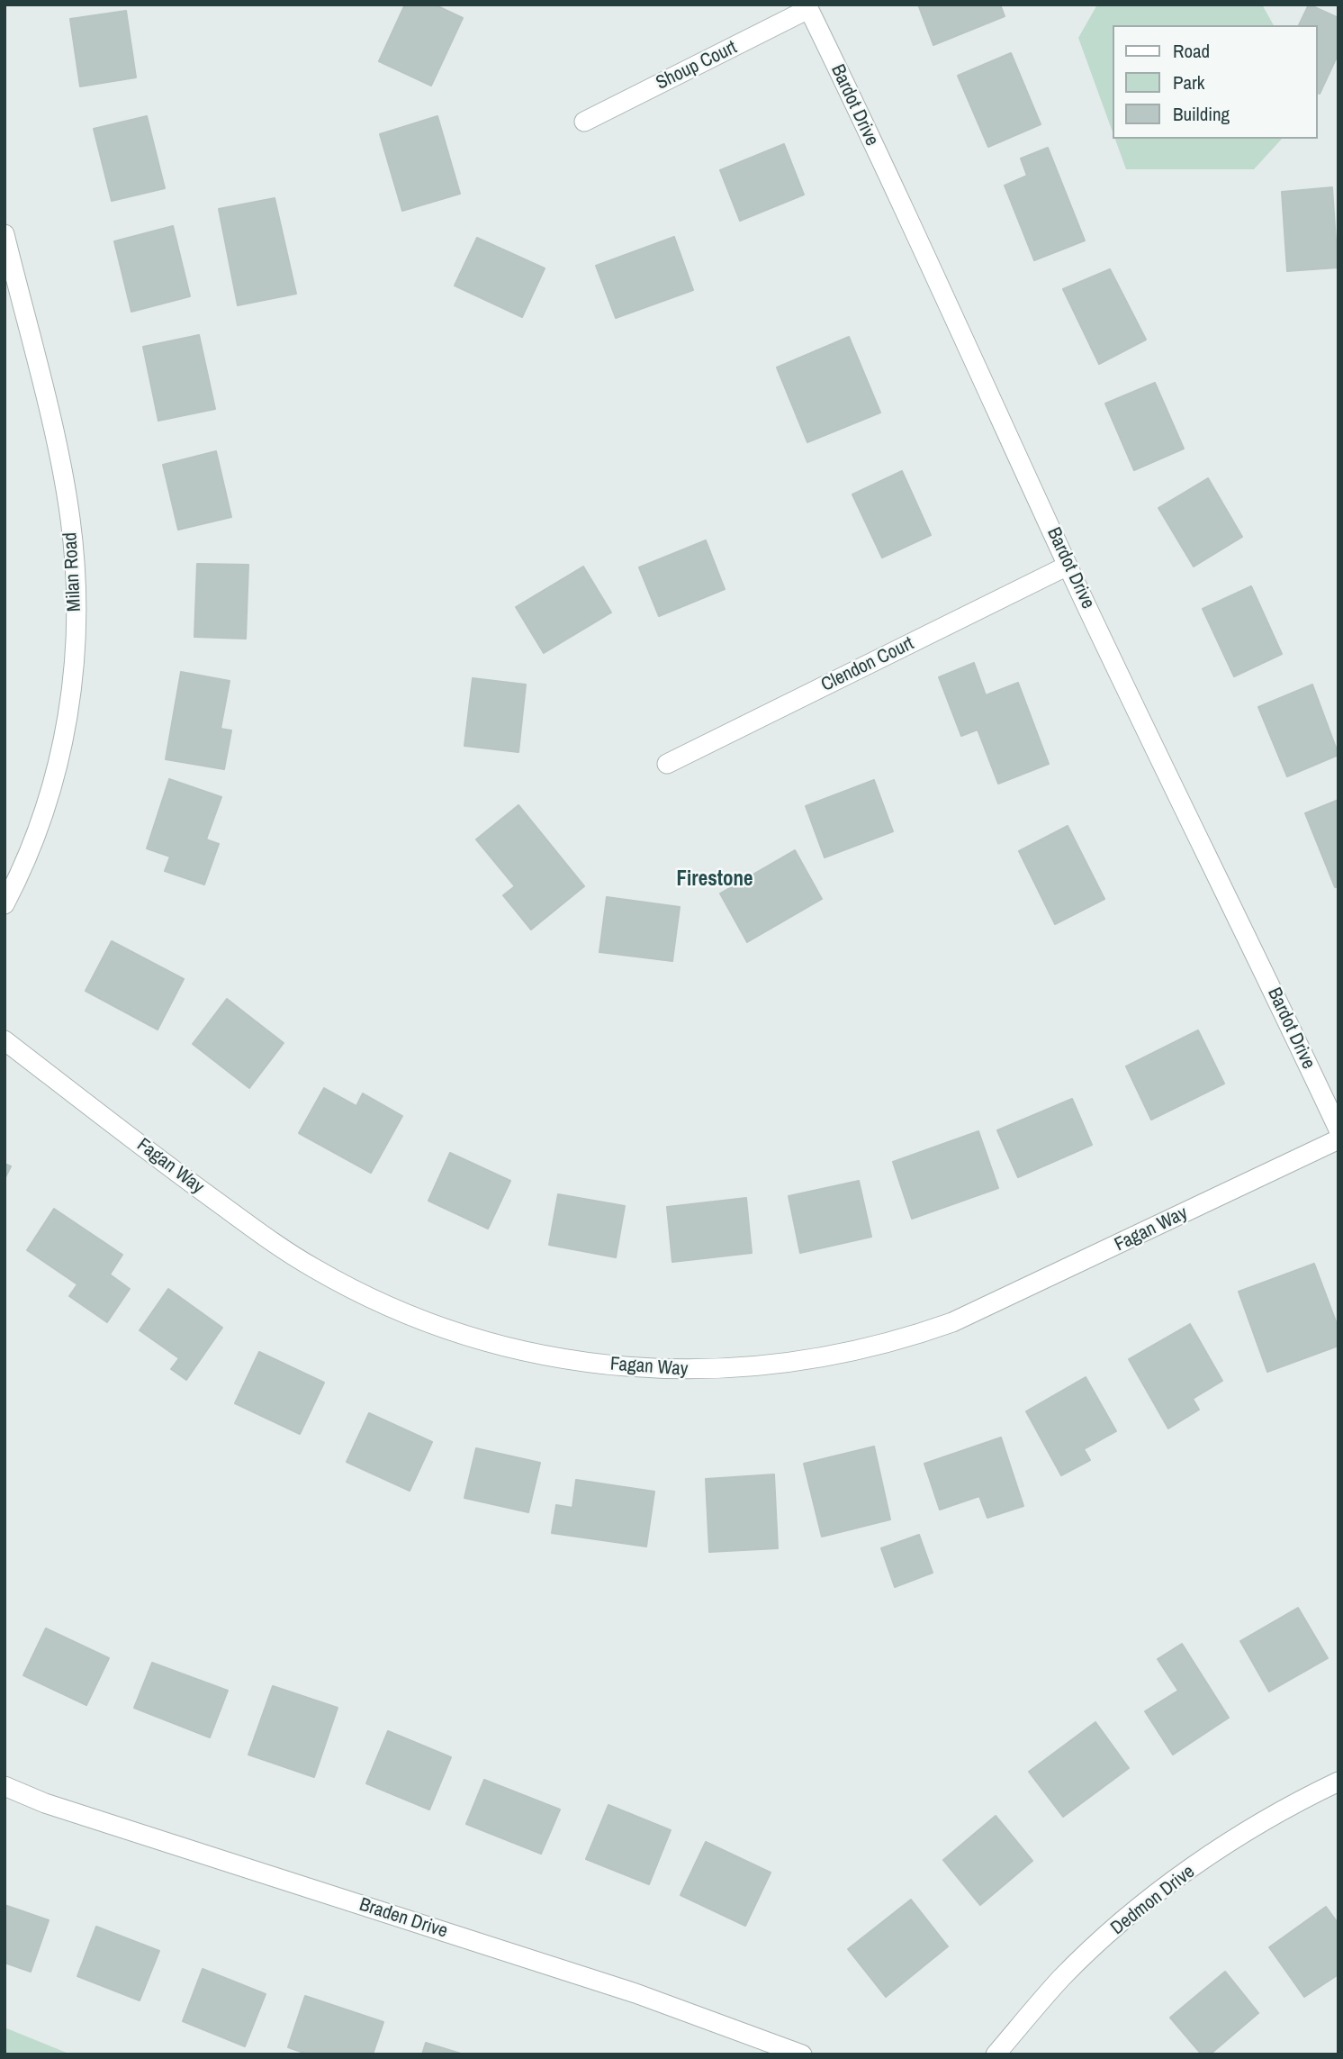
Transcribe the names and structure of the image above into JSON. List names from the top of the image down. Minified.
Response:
{"streets":{"street":["Shoup Court","Bardot Drive","Milan Road","Clendon Court","Fagan Way","Dedmon Drive","Braden Drive"]},"crossings":[["Shoup Court","Bardot Drive"],["Bardot Drive","Clendon Court"]],"districts":["Firestone"],"legend":["Road","Park","Building"]}
